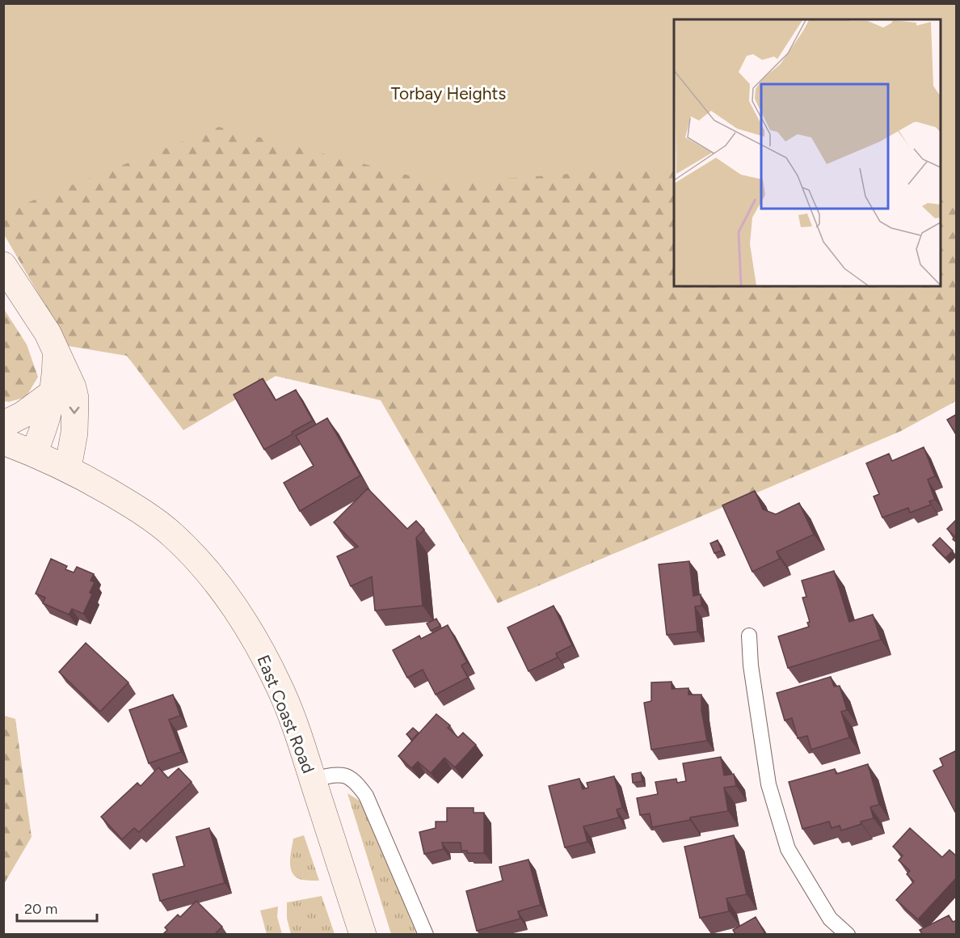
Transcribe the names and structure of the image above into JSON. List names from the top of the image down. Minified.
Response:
{"streets":{"main road":["East Coast Road"]},"parks":["Torbay Heights"],"scale_bar":"20 m"}
